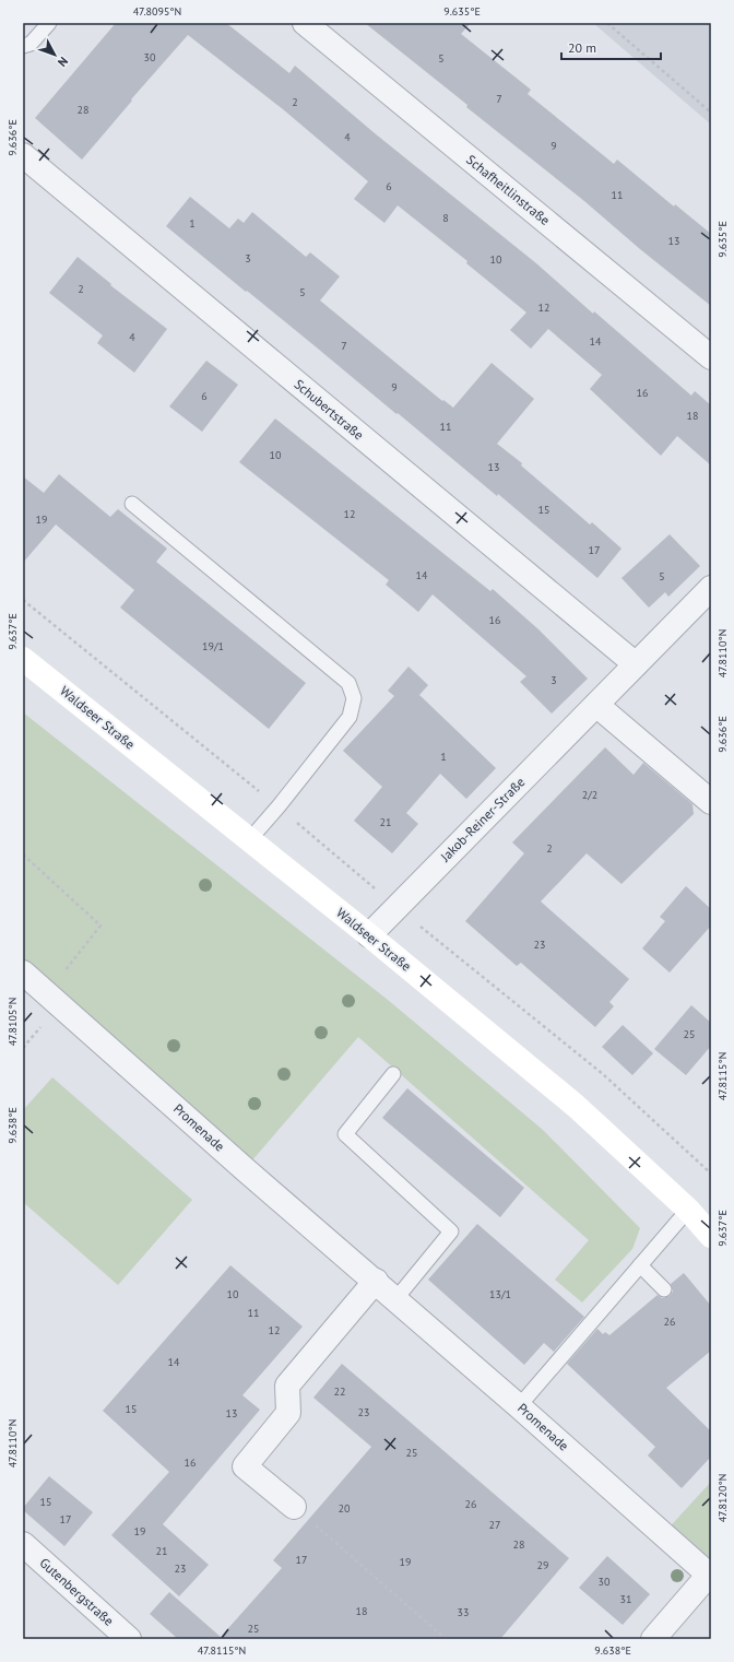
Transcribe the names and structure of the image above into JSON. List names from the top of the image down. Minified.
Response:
{"streets":{"main road":["Waldseer Straße"],"street":["Schafheitlinstraße","Schubertstraße","Jakob-Reiner-Straße","Promenade","Gutenbergstraße"]},"crossings":[["Schubertstraße","Jakob-Reiner-Straße"],["Waldseer Straße","Jakob-Reiner-Straße"]],"house_numbers":["30","5","7","2","28","4","9","6","11","8","1","13","3","10","2","5","12","4","14","7","9","16","6","18","11","10","13","15","12","19","17","14","5","16","19/1","3","1","2/2","21","2","23","25","10","13/1","11","26","12","14","22","15","23","13","25","16","15","26","20","17","27","19","28","21","17","19","29","23","30","31","18","33","25"],"scale_bar":"20 m","north":"bottom right","coordinates":["47.8095°N","9.635°E","9.636°E","9.637°E","47.8110°N","47.8105°N","47.8115°N","9.638°E","47.8120°N"]}
